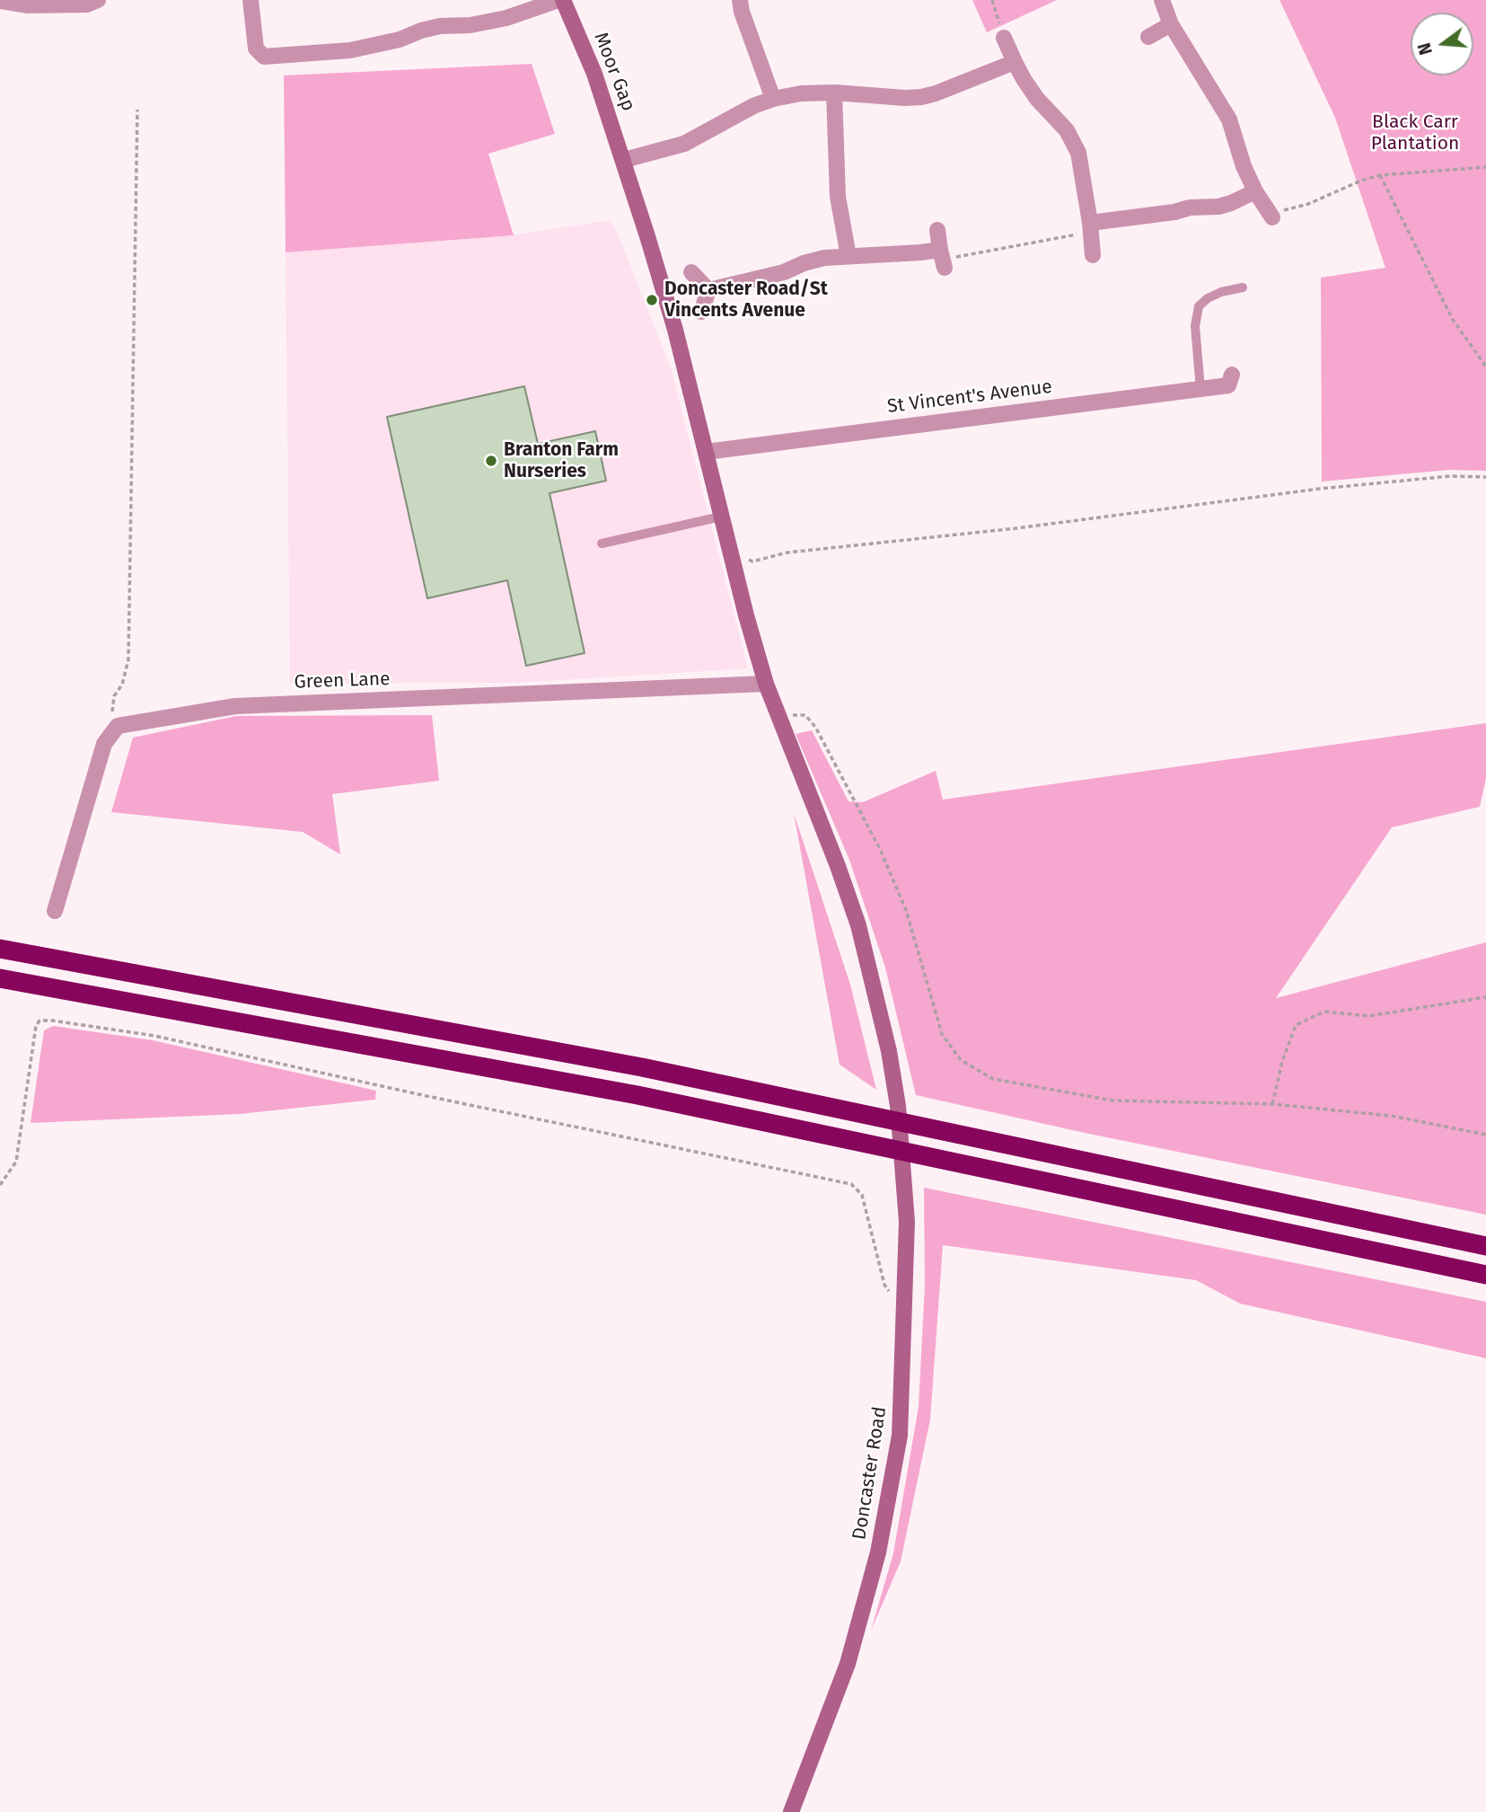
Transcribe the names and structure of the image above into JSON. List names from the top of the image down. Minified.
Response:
{"streets":{"main road":["Moor Gap","Doncaster Road"],"street":["St Vincent's Avenue","Green Lane"]},"crossings":[["Moor Gap","St Vincent's Avenue"],["Moor Gap","Green Lane"],["Moor Gap","Doncaster Road"],["Green Lane","Doncaster Road"]],"parks":["Black Carr Plantation"],"places":["Doncaster Road/St Vincents Avenue","Branton Farm Nurseries"],"north":"left"}
